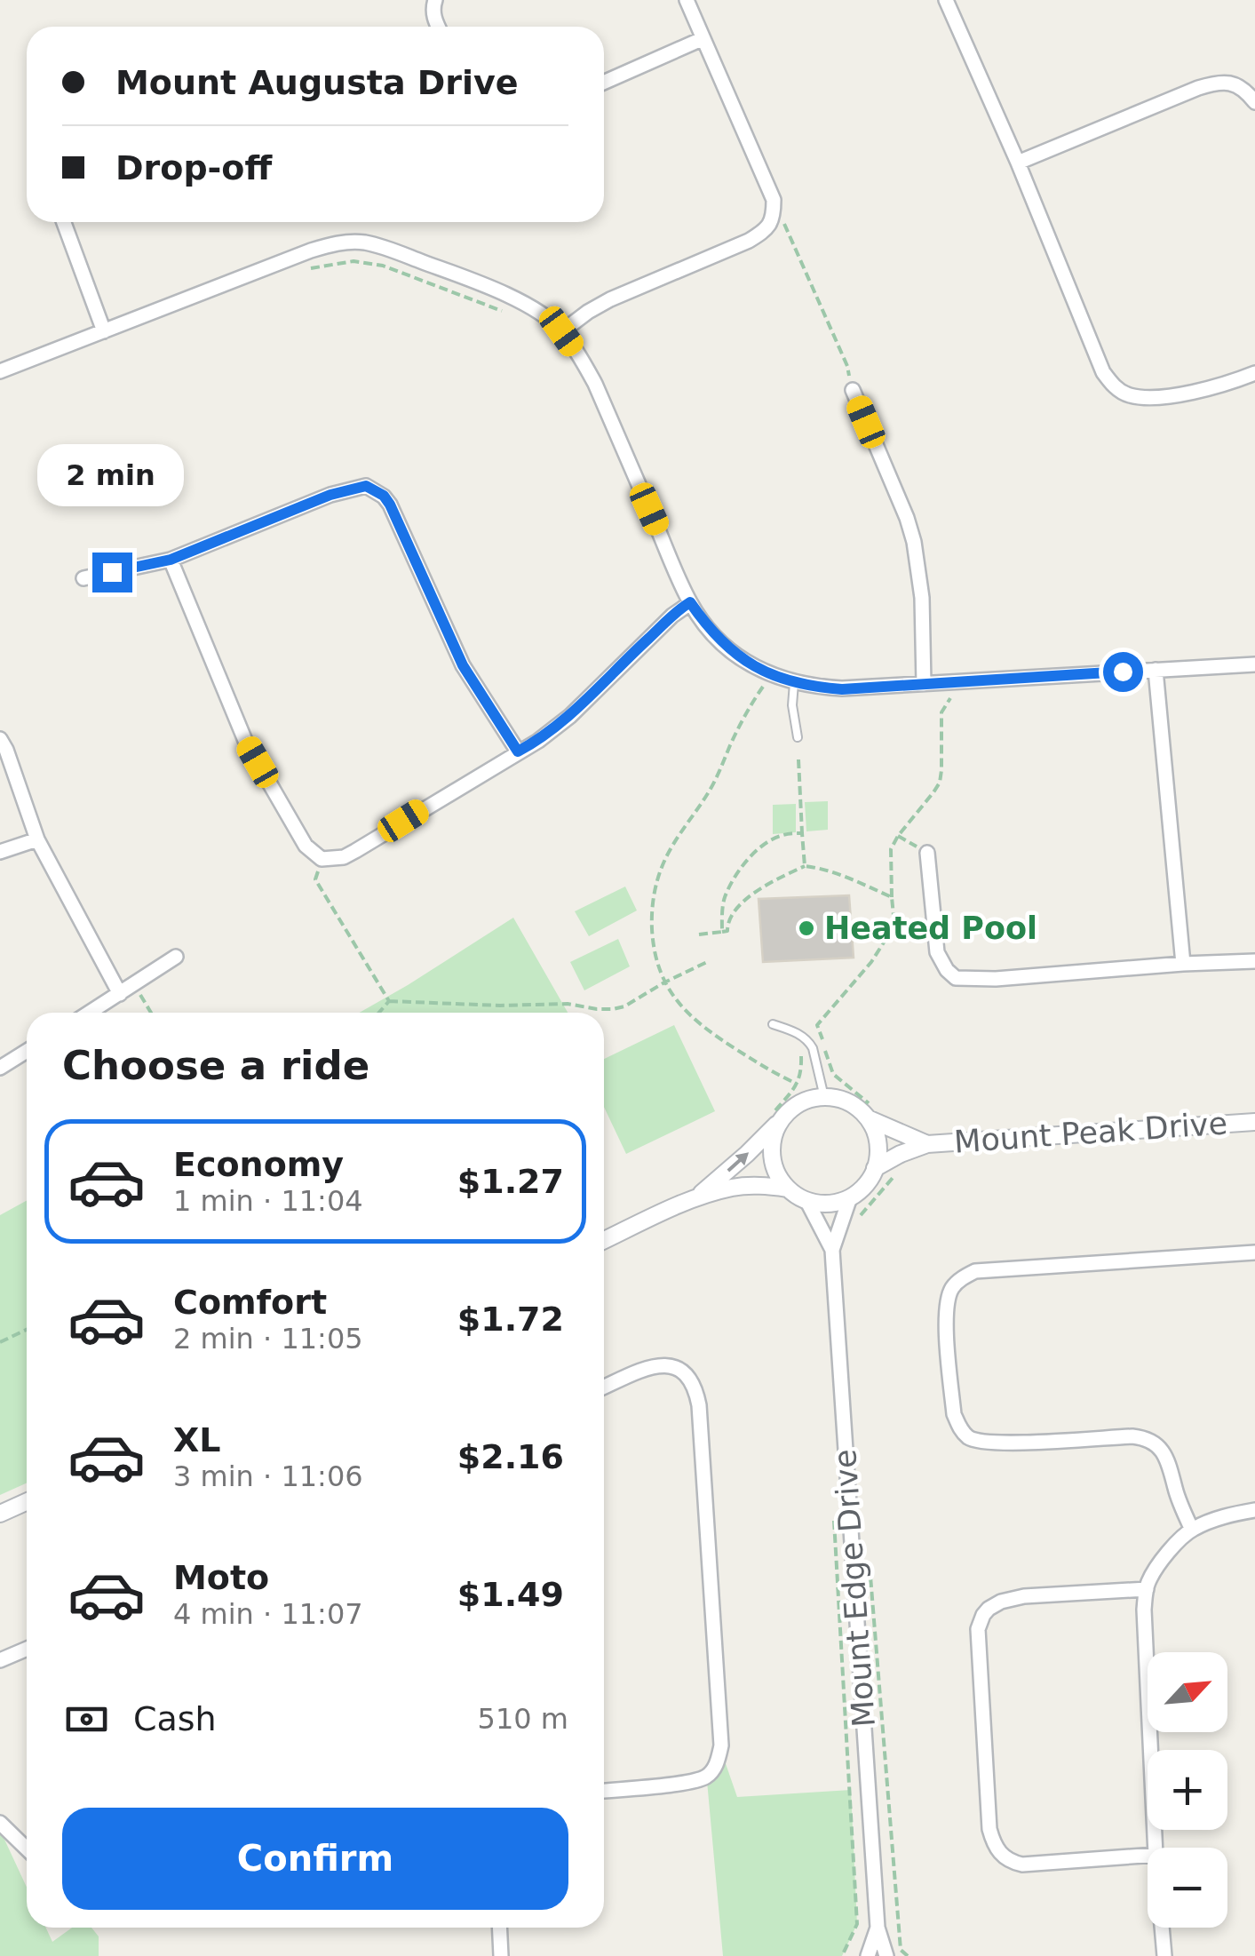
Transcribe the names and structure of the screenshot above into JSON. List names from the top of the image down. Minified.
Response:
{"streets":{"street":["Mount Peak Drive","Mount Edge Drive"]},"crossings":[["Mount Peak Drive","Mount Edge Drive"]],"places":["Heated Pool"],"north":"top right","page":{"banner":["Mount Augusta Drive","Drop-off"],"bubble":"2 min","heading":"Choose a ride","list":[{"name":"Economy","note":"1 min · 11:04","value":"$1.27"},{"name":"Comfort","note":"2 min · 11:05","value":"$1.72"},{"name":"XL","note":"3 min · 11:06","value":"$2.16"},{"name":"Moto","note":"4 min · 11:07","value":"$1.49"}],"map_buttons":["+","−"],"pay":["Cash","510 m"],"buttons":"Confirm"}}
